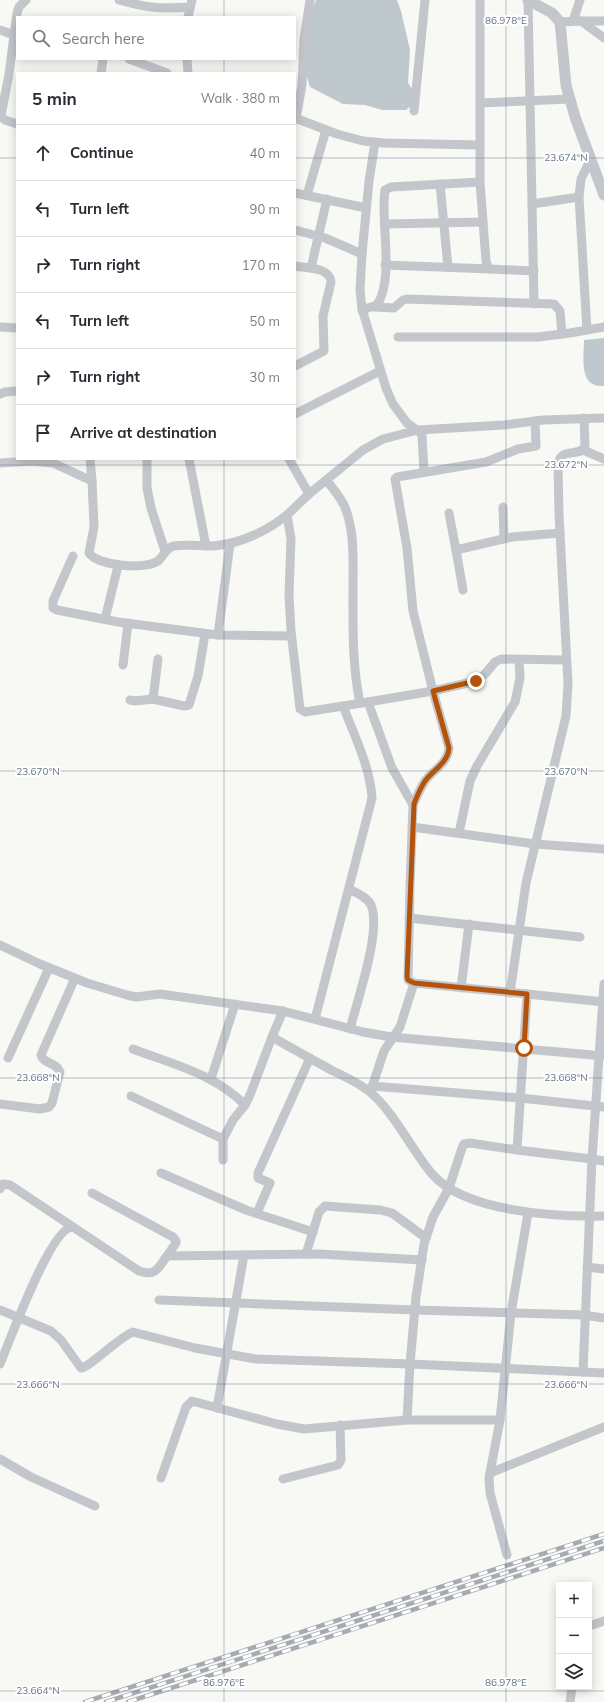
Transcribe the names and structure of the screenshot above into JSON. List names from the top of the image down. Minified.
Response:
{"page":{"search":"Search here","heading":["5 min","Walk · 380 m"],"list":[["Continue","40 m"],["Turn left","90 m"],["Turn right","170 m"],["Turn left","50 m"],["Turn right","30 m"],"Arrive at destination"],"map_buttons":["+","−"]},"coordinates":["86.978°E","23.674°N","23.672°N","23.670°N","23.668°N","23.666°N","86.976°E","23.664°N"]}
